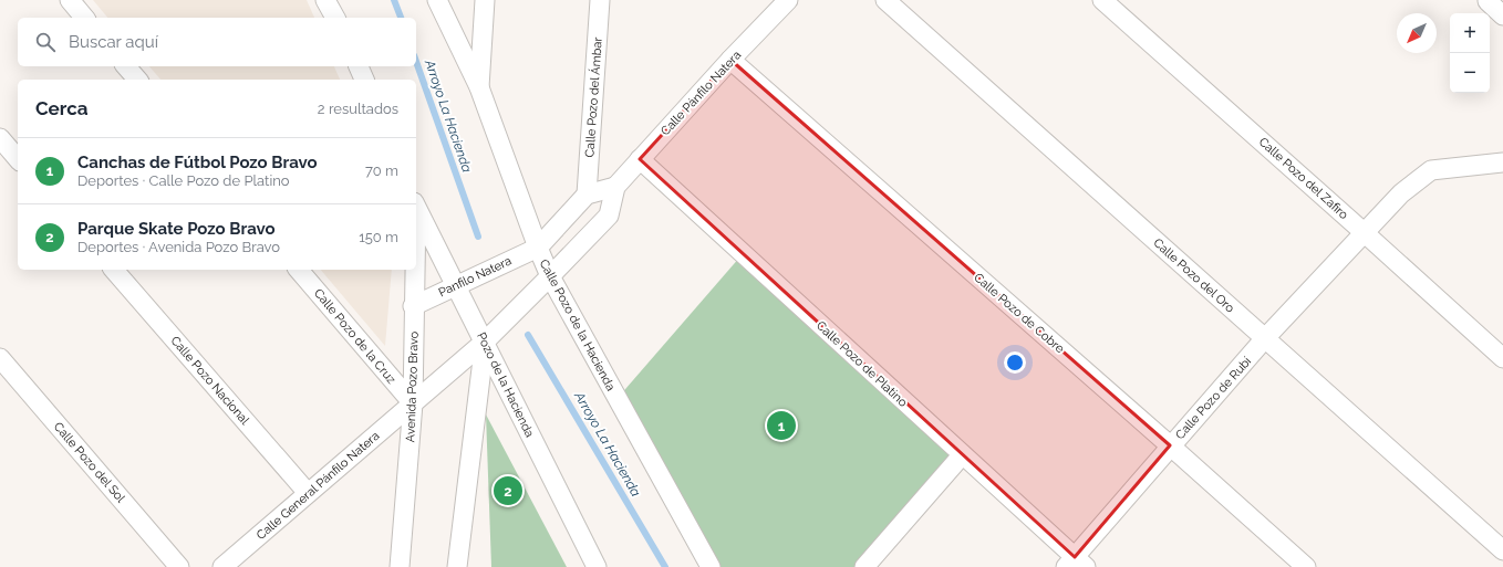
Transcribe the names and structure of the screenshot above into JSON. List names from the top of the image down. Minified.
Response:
{"streets":{"street":["Calle Pánfilo Natera","Calle Pozo del Ámbar","Calle Pozo del Zafiro","Calle Pozo del Oro","Panfilo Natera","Calle Pozo de Cobre","Calle Pozo de la Hacienda","Calle Pozo de la Cruz","Calle Pozo de Platino","Calle Pozo Nacional","Pozo de la Hacienda","Avenida Pozo Bravo","Calle Pozo de Rubí","Calle Pozo del Sol","Calle General Pánfilo Natera"]},"crossings":[["Calle Pánfilo Natera","Calle Pozo de Cobre"],["Calle Pánfilo Natera","Calle Pozo de Platino"],["Calle Pozo del Zafiro","Calle Pozo de Rubí"],["Calle Pozo del Oro","Calle Pozo de Rubí"],["Panfilo Natera","Calle Pozo de la Hacienda"],["Panfilo Natera","Pozo de la Hacienda"],["Panfilo Natera","Avenida Pozo Bravo"],["Calle Pozo de Cobre","Calle Pozo de Rubí"],["Calle Pozo de la Cruz","Avenida Pozo Bravo"],["Calle Pozo de la Cruz","Calle General Pánfilo Natera"],["Calle Pozo de Platino","Calle Pozo de Rubí"],["Calle Pozo Nacional","Calle General Pánfilo Natera"],["Avenida Pozo Bravo","Calle General Pánfilo Natera"]],"water":["Arroyo La Hacienda"],"north":"bottom left","page":{"map_buttons":["+","−"],"search":"Buscar aquí","heading":["Cerca","2 resultados"],"list":[{"mark":"1","name":"Canchas de Fútbol Pozo Bravo","note":"Deportes · Calle Pozo de Platino","value":"70 m"},{"mark":"2","name":"Parque Skate Pozo Bravo","note":"Deportes · Avenida Pozo Bravo","value":"150 m"}],"pins":["1","2"]}}
